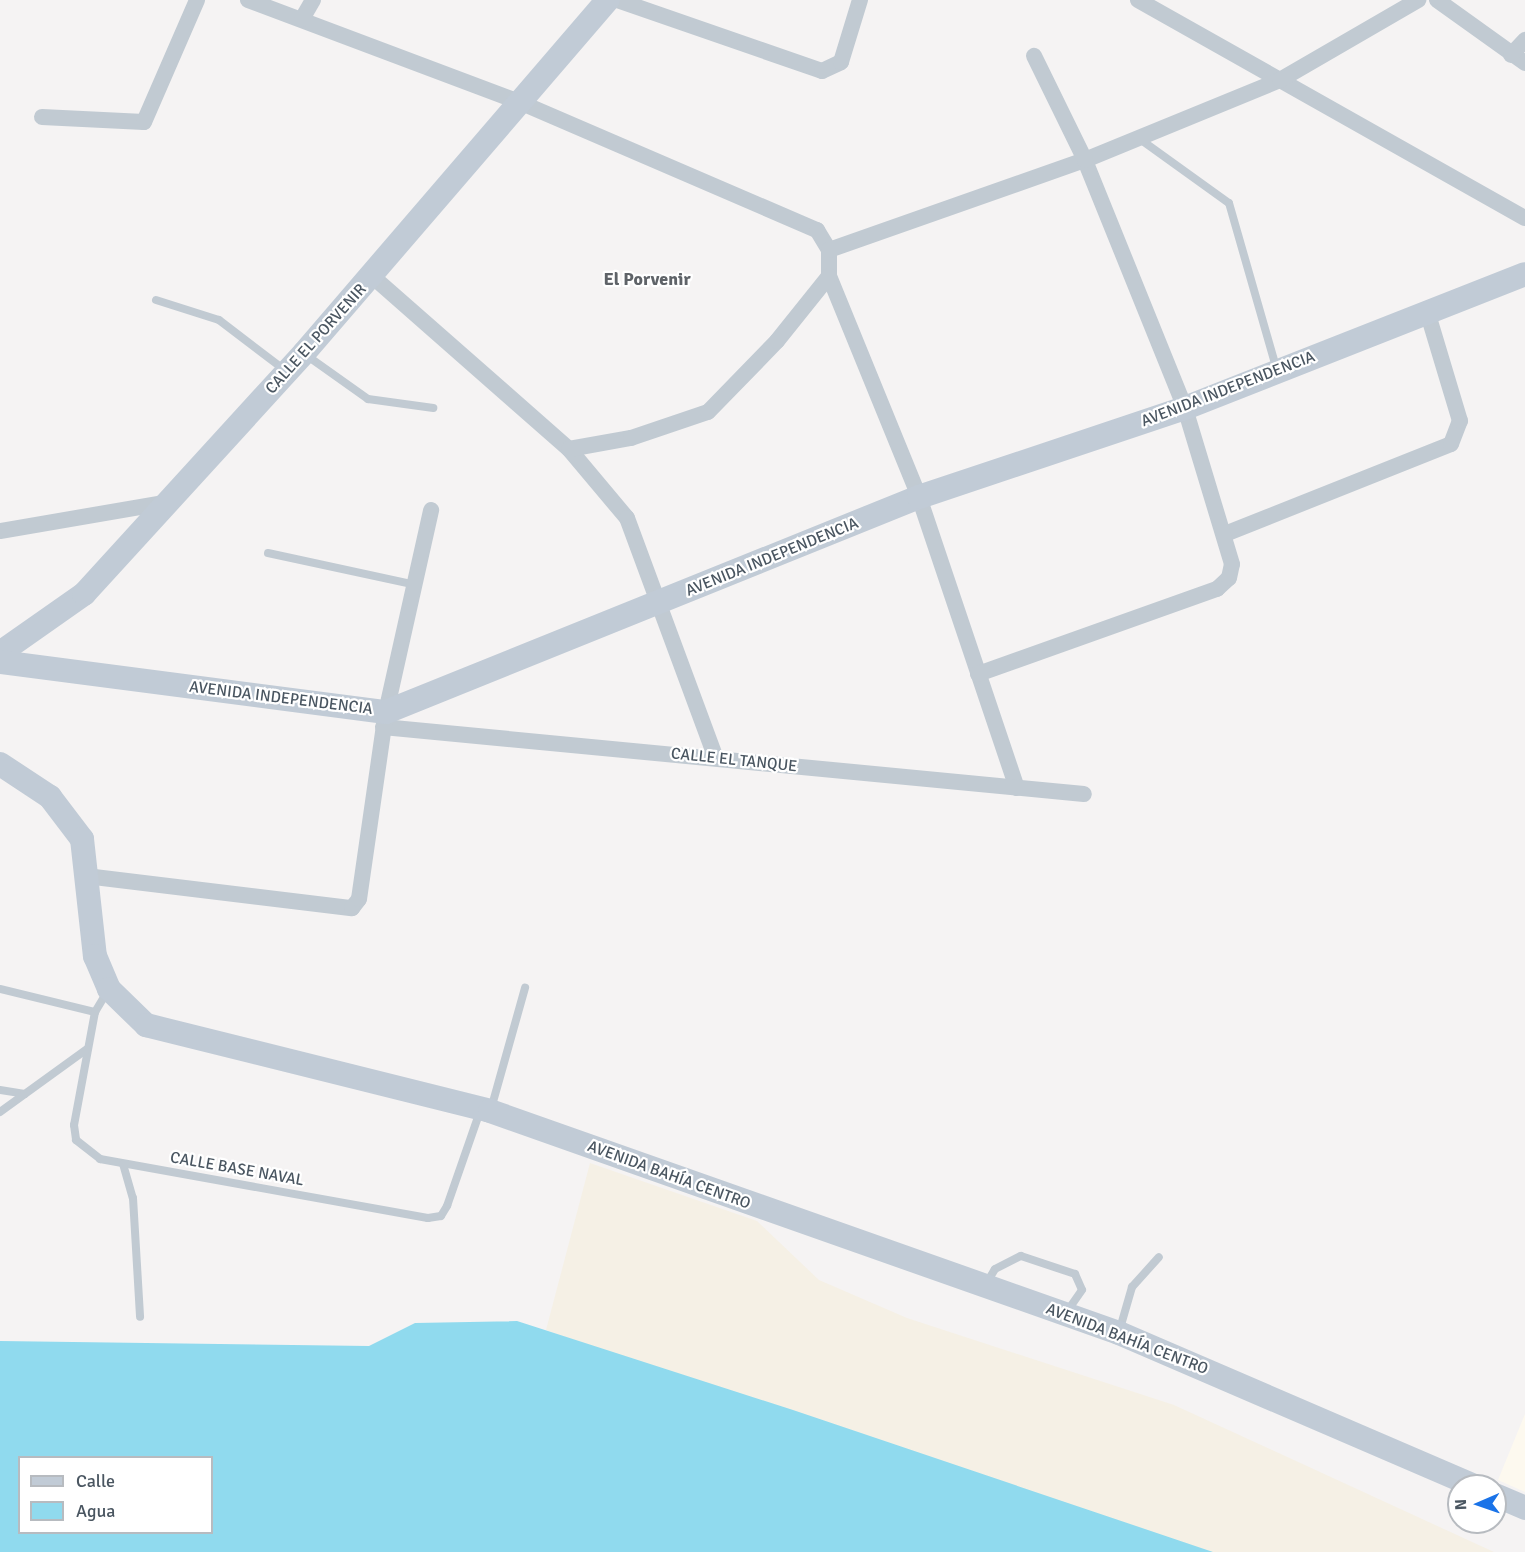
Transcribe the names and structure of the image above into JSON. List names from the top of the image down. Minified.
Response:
{"streets":{"main road":["CALLE EL PORVENIR","AVENIDA INDEPENDENCIA","AVENIDA BAHÍA CENTRO"],"street":["CALLE EL TANQUE"],"lane":["CALLE BASE NAVAL"]},"crossings":[["AVENIDA INDEPENDENCIA","CALLE EL TANQUE"],["CALLE BASE NAVAL","AVENIDA BAHÍA CENTRO"]],"districts":["El Porvenir"],"legend":["Calle","Agua"],"north":"left"}
